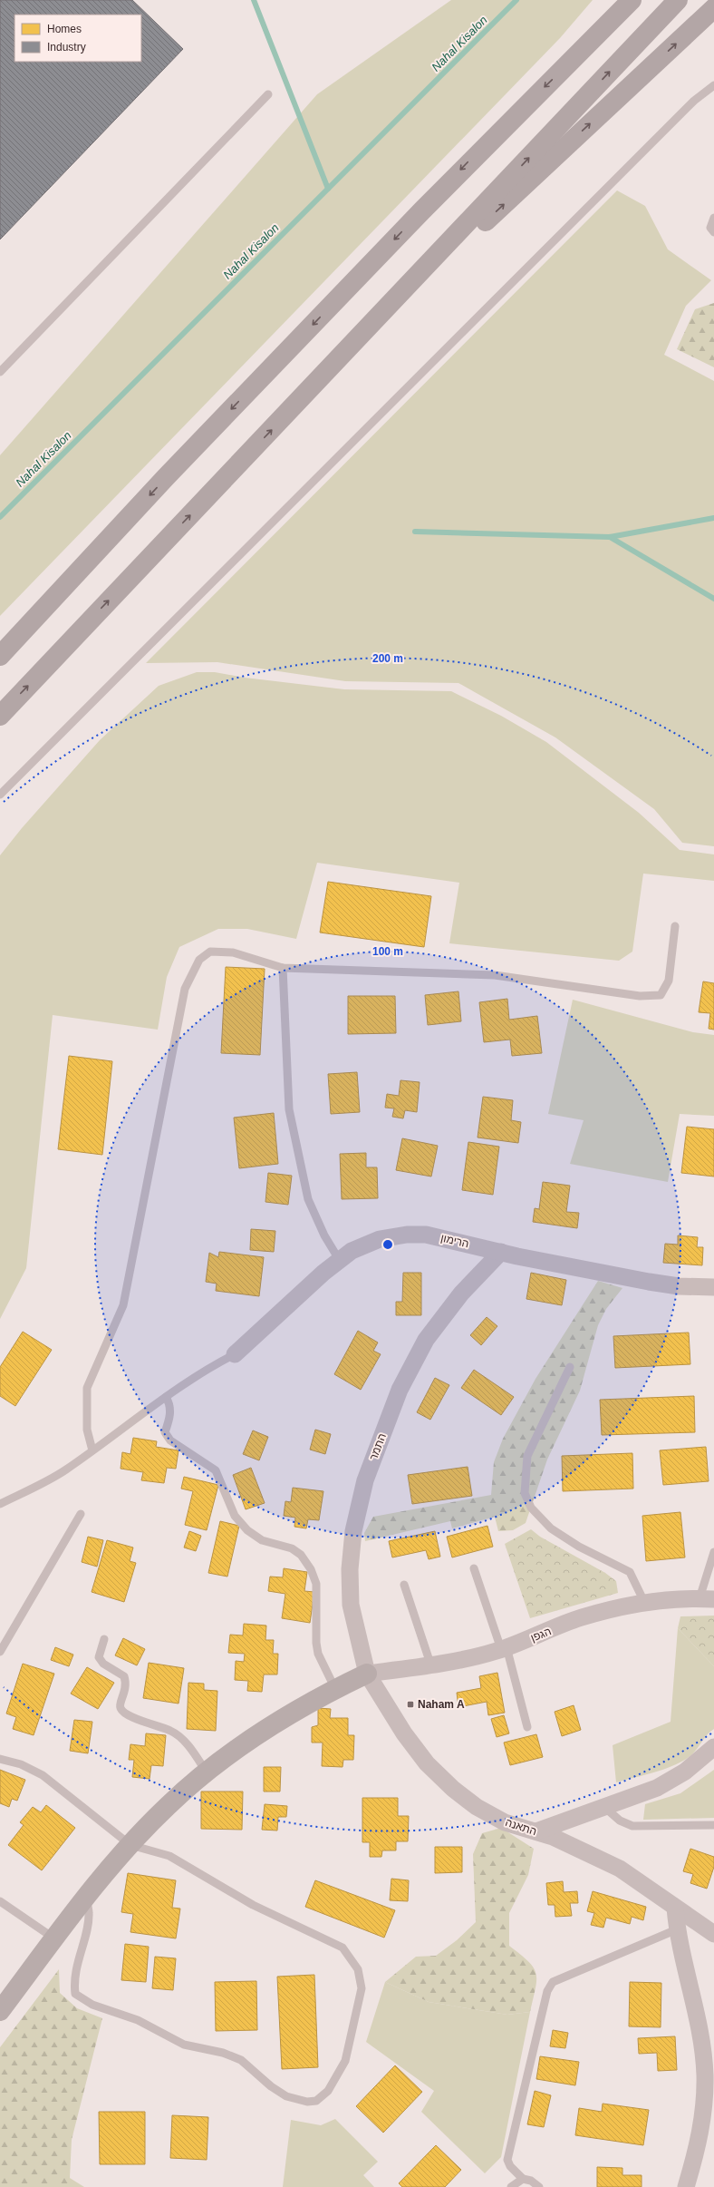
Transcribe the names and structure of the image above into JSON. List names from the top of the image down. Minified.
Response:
{"streets":{"street":["הרימון","התמר","הגפן","התאנה"]},"crossings":[["הרימון","התמר"],["התמר","הגפן"],["התמר","התאנה"],["הגפן","התאנה"]],"water":["Nahal Kisalon"],"places":{"transit":["Naham A"]},"legend":["Homes","Industry"],"rings":["200 m","100 m"]}
